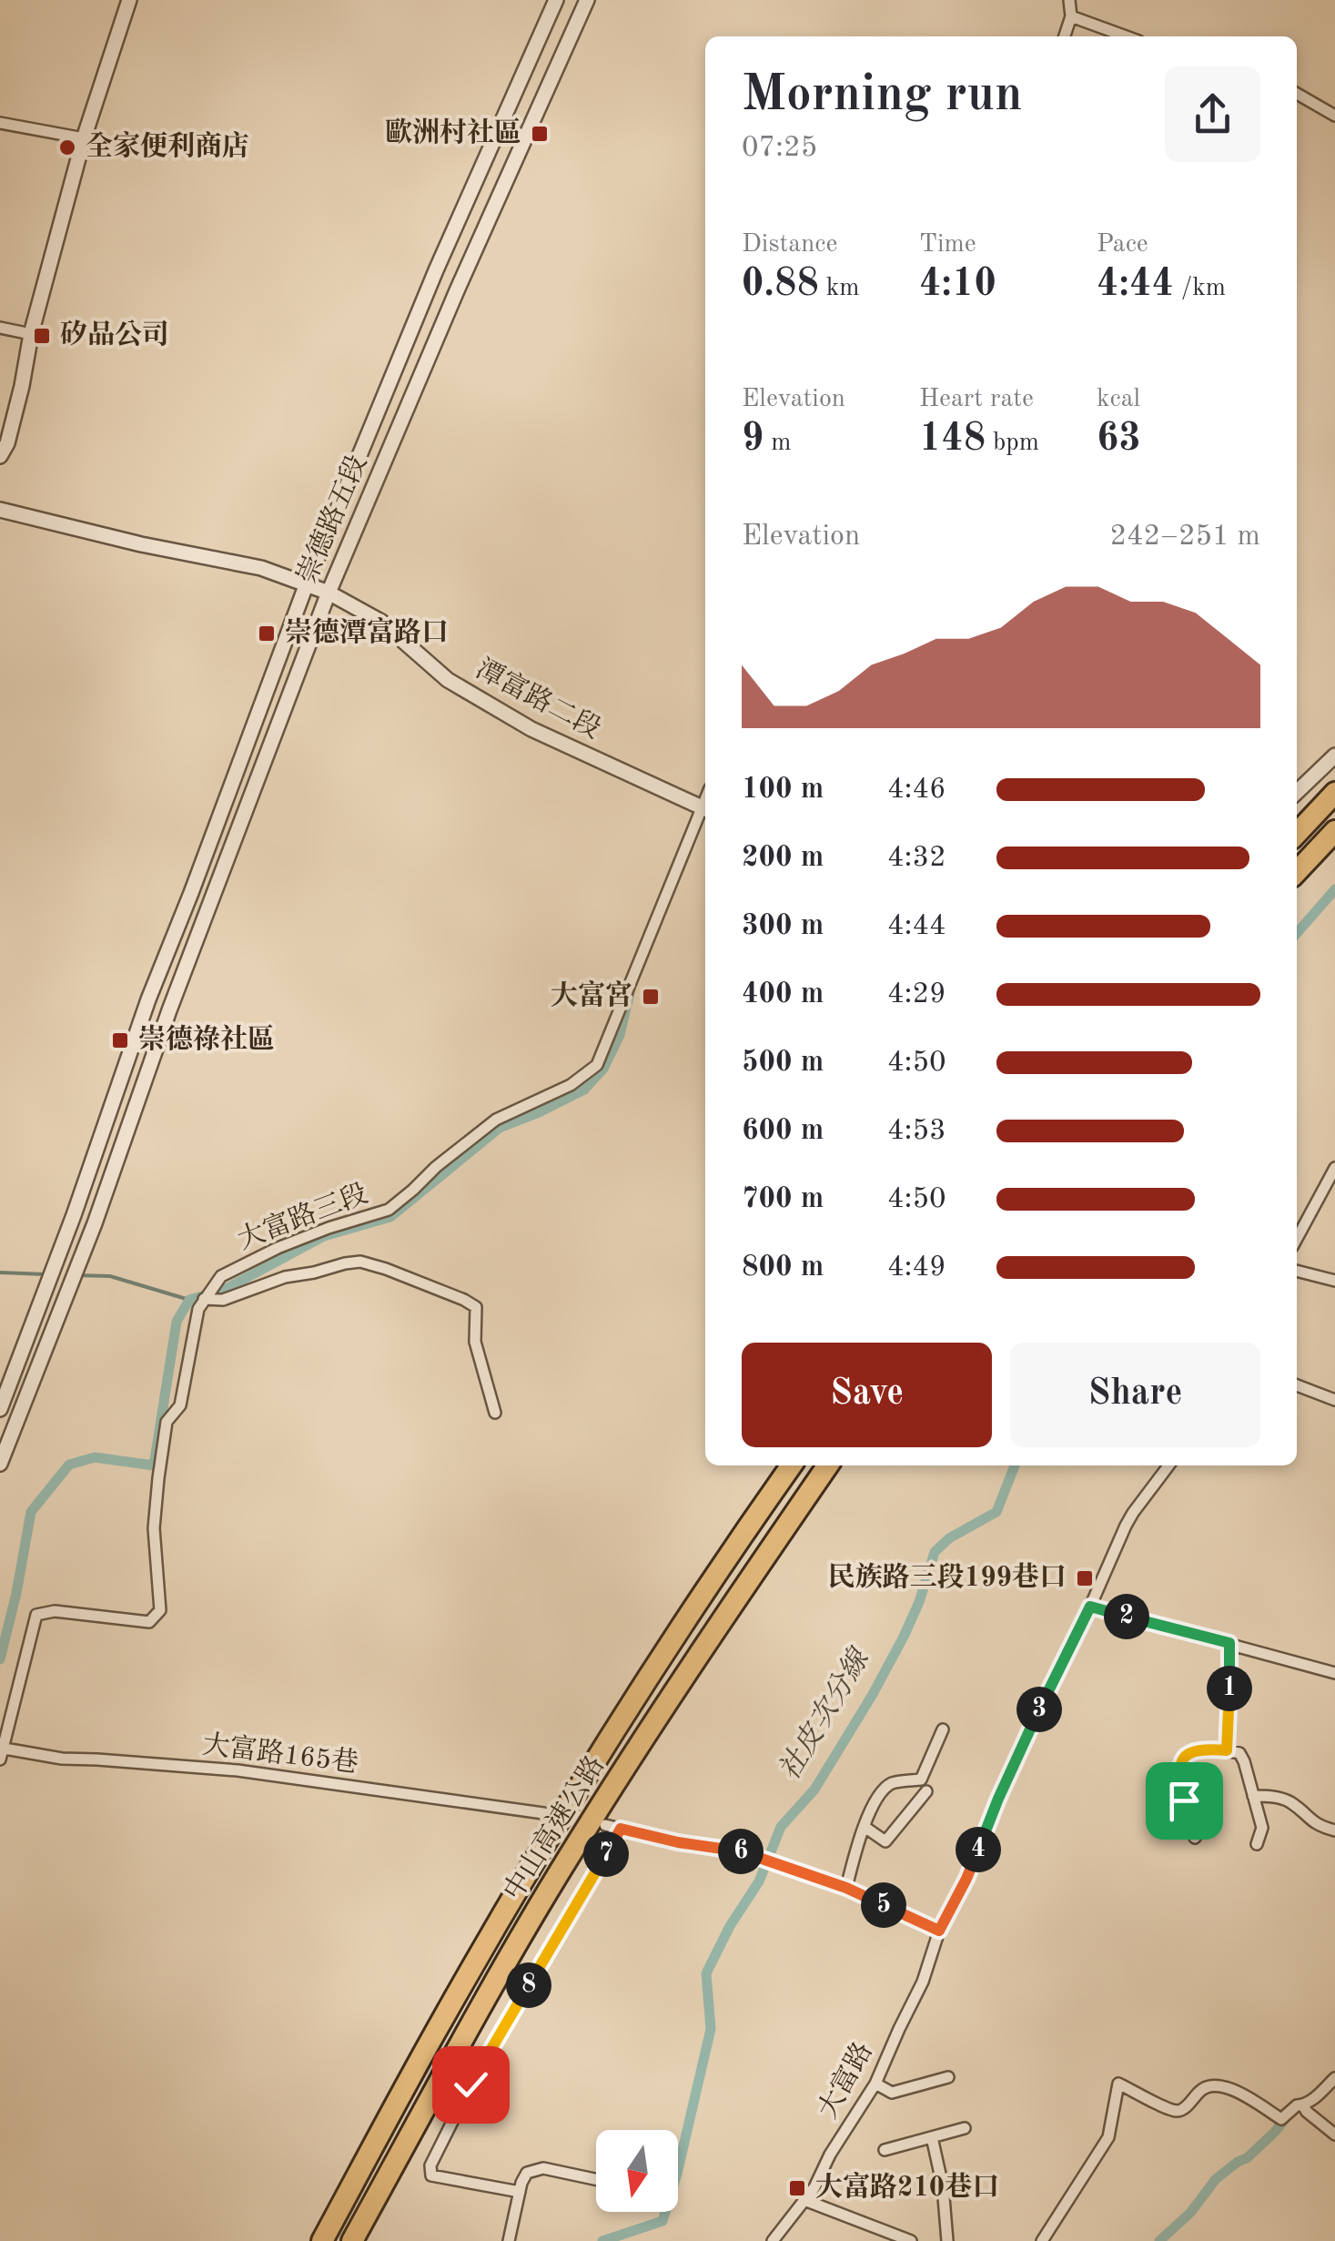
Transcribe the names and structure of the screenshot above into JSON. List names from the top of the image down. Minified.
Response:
{"streets":{"highway":["中山高速公路"],"street":["崇德路五段","潭富路二段","大富路三段","大富路165巷","大富路"]},"crossings":[["崇德路五段","潭富路二段"],["潭富路二段","大富路三段"]],"water":["社皮次分線"],"places":{"transit":["歐洲村社區","矽品公司","崇德潭富路口","大富宮","崇德祿社區","民族路三段199巷口","大富路210巷口"],"other":["全家便利商店"]},"north":"bottom","page":{"heading":["Morning run","07:25"],"stats":[["Distance","0.88 km"],["Time","4:10"],["Pace","4:44 /km"],["Elevation","9 m"],["Heart rate","148 bpm"],["kcal","63"]],"chart":["Elevation","242–251 m"],"list":[{"name":"100 m","note":"4:46"},{"name":"200 m","note":"4:32"},{"name":"300 m","note":"4:44"},{"name":"400 m","note":"4:29"},{"name":"500 m","note":"4:50"},{"name":"600 m","note":"4:53"},{"name":"700 m","note":"4:50"},{"name":"800 m","note":"4:49"}],"buttons":["Save","Share"],"pins":["2","1","3","4","6","7","5","8"]}}
